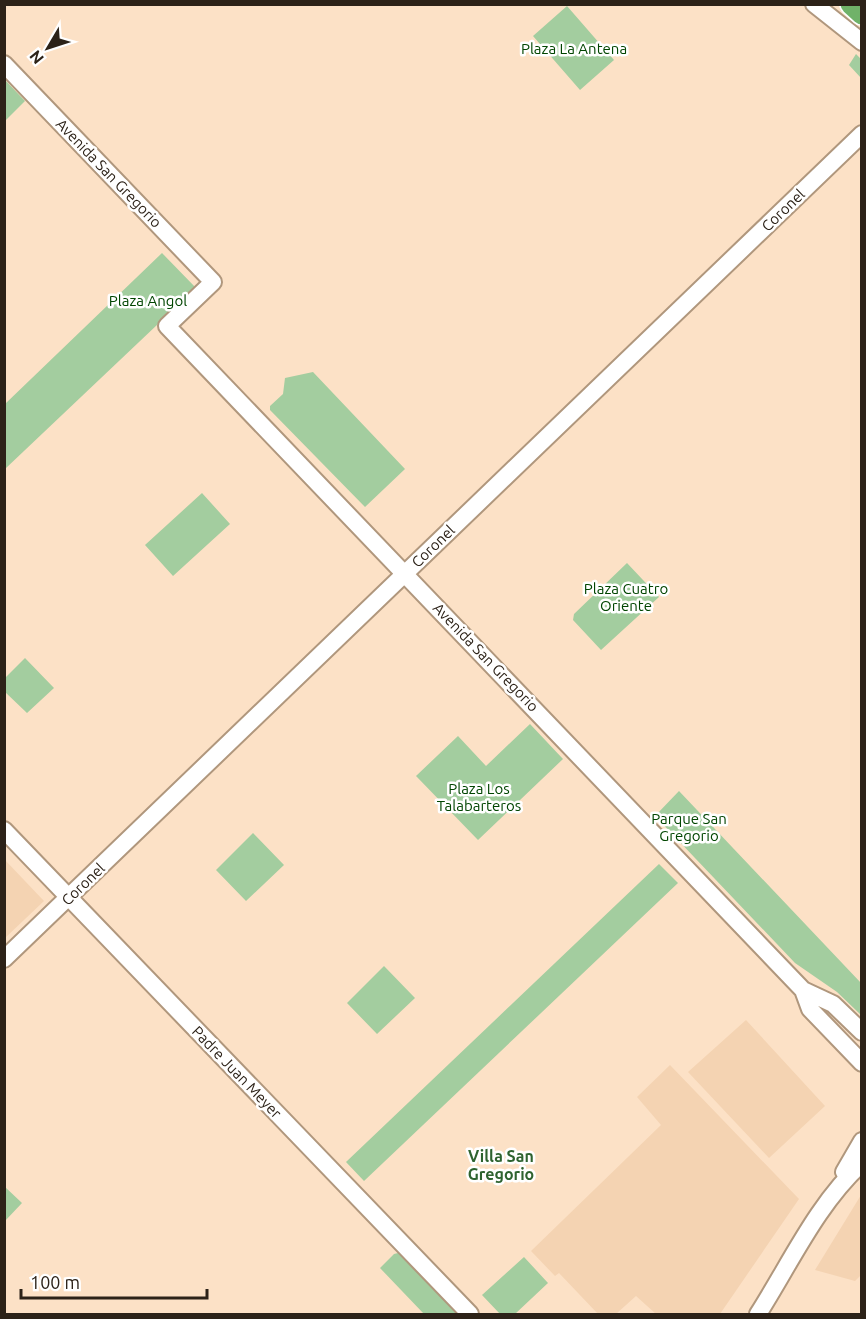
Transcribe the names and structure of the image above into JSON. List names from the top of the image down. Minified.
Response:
{"streets":{"street":["Avenida San Gregorio","Coronel","Padre Juan Meyer"]},"crossings":[["Avenida San Gregorio","Coronel"],["Coronel","Padre Juan Meyer"]],"districts":["Villa San Gregorio"],"parks":["Plaza La Antena","Plaza Angol","Plaza Cuatro Oriente","Plaza Los Talabarteros","Parque San Gregorio"],"scale_bar":"100 m","north":"bottom left"}
